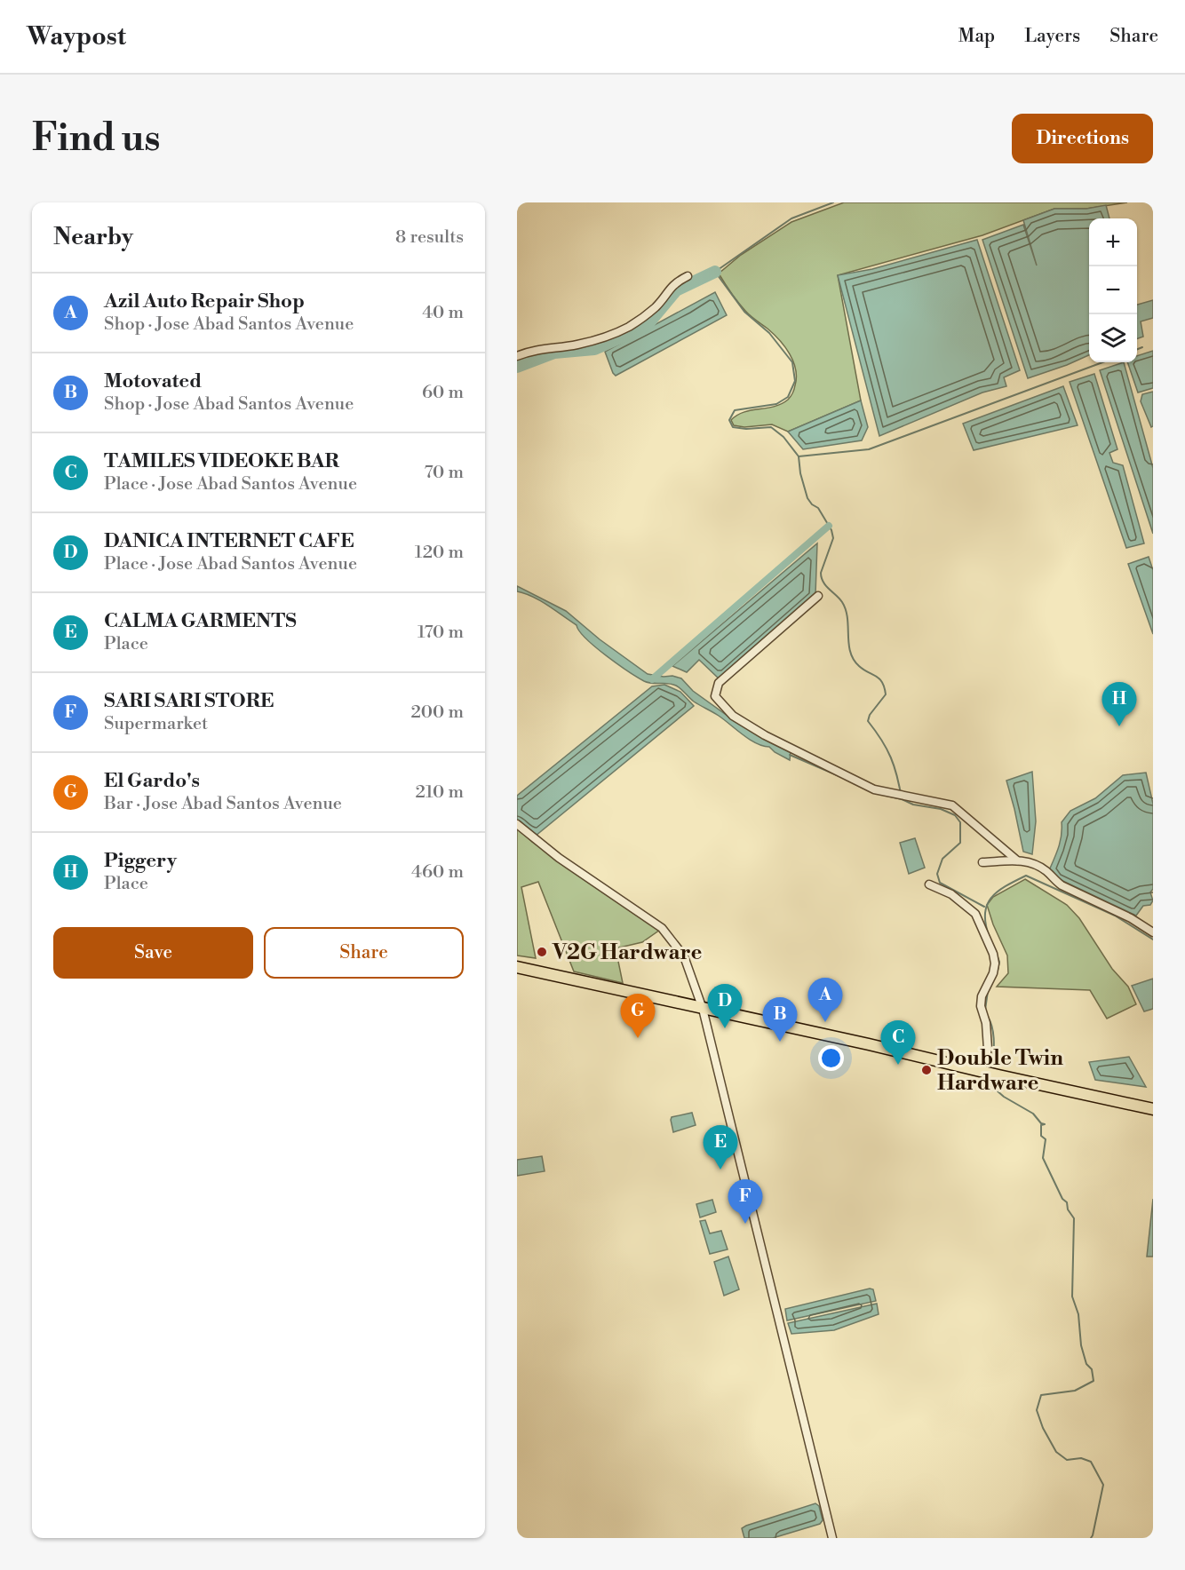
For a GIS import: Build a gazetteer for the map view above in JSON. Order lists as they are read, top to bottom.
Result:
{
  "places": ["V2G Hardware", "Double Twin Hardware"],
  "page": {
    "header": "Waypost",
    "nav": ["Map", "Layers", "Share"],
    "buttons": [
      "Directions",
      ["Save", "Share"]
    ],
    "title": "Find us",
    "heading": ["Nearby", "8 results"],
    "map_buttons": ["+", "−"],
    "list": [
      {
        "mark": "A",
        "name": "Azil Auto Repair Shop",
        "note": "Shop · Jose Abad Santos Avenue",
        "value": "40 m"
      },
      {
        "mark": "B",
        "name": "Motovated",
        "note": "Shop · Jose Abad Santos Avenue",
        "value": "60 m"
      },
      {
        "mark": "C",
        "name": "TAMILES VIDEOKE BAR",
        "note": "Place · Jose Abad Santos Avenue",
        "value": "70 m"
      },
      {
        "mark": "D",
        "name": "DANICA INTERNET CAFE",
        "note": "Place · Jose Abad Santos Avenue",
        "value": "120 m"
      },
      {
        "mark": "E",
        "name": "CALMA GARMENTS",
        "note": "Place",
        "value": "170 m"
      },
      {
        "mark": "F",
        "name": "SARI SARI STORE",
        "note": "Supermarket",
        "value": "200 m"
      },
      {
        "mark": "G",
        "name": "El Gardo's",
        "note": "Bar · Jose Abad Santos Avenue",
        "value": "210 m"
      },
      {
        "mark": "H",
        "name": "Piggery",
        "note": "Place",
        "value": "460 m"
      }
    ],
    "pins": [
      "H",
      "A",
      "D",
      "G",
      "B",
      "C",
      "E",
      "F"
    ]
  }
}
